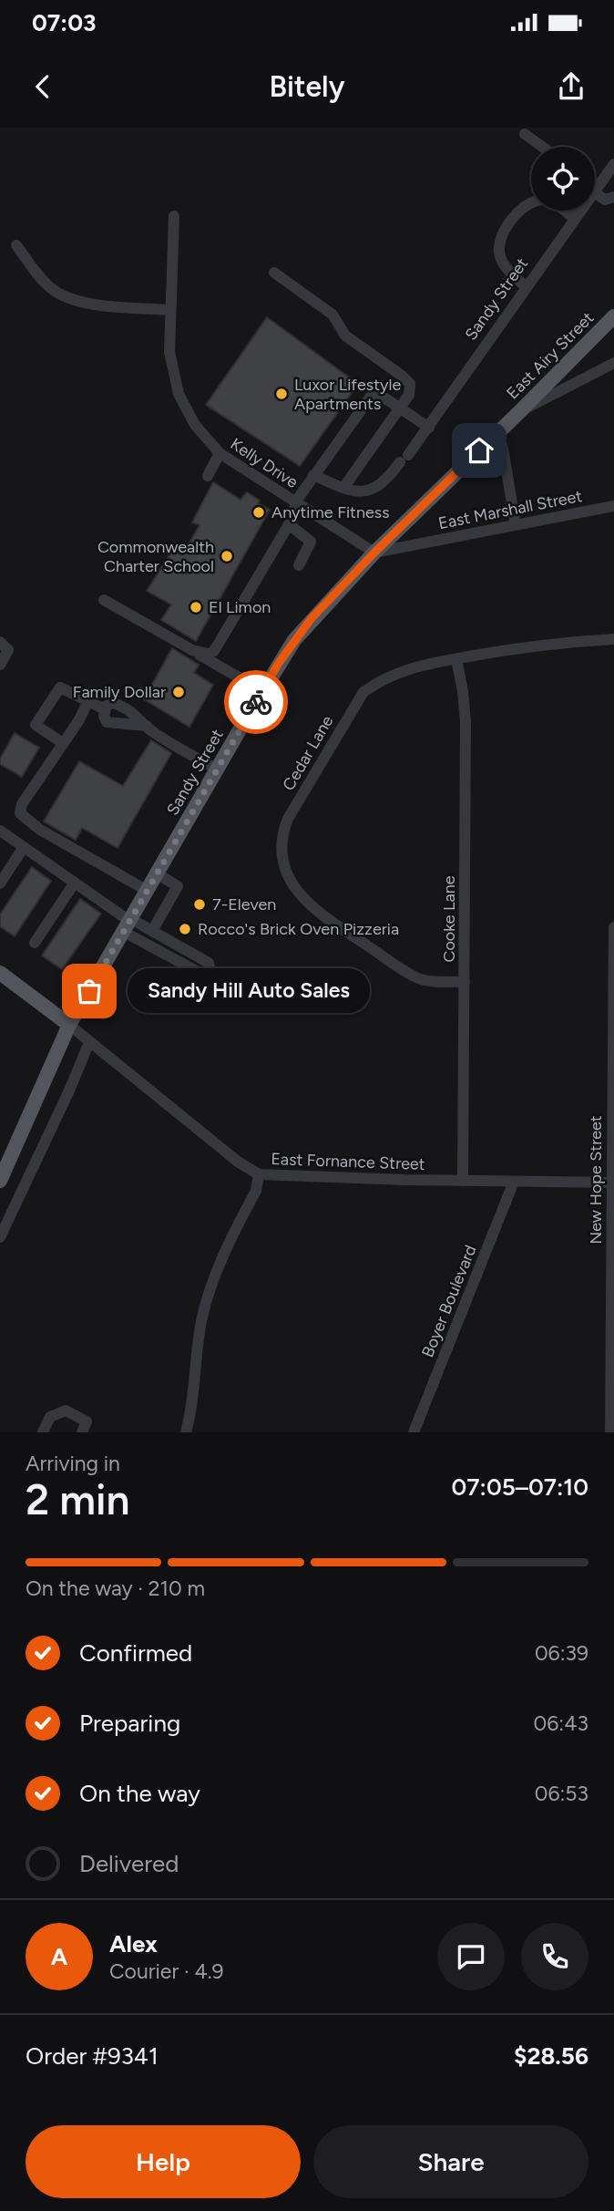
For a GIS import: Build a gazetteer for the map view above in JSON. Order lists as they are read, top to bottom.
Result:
{
  "streets": {
    "main road": ["Sandy Street", "East Airy Street"],
    "street": [
      "Kelly Drive",
      "East Marshall Street",
      "Cedar Lane",
      "Cooke Lane",
      "East Fornance Street",
      "New Hope Street",
      "Boyer Boulevard"
    ]
  },
  "crossings": [
    ["Sandy Street", "East Airy Street"],
    ["Sandy Street", "Kelly Drive"],
    ["Sandy Street", "East Marshall Street"],
    ["Sandy Street", "East Fornance Street"],
    ["East Airy Street", "Kelly Drive"],
    ["East Airy Street", "East Marshall Street"],
    ["Kelly Drive", "East Marshall Street"],
    ["Cedar Lane", "Cooke Lane"],
    ["Cooke Lane", "East Fornance Street"],
    ["East Fornance Street", "New Hope Street"],
    ["East Fornance Street", "Boyer Boulevard"]
  ],
  "places": [
    "Luxor Lifestyle Apartments",
    "Anytime Fitness",
    "Commonwealth Charter School",
    "El Limon",
    "Family Dollar",
    "7-Eleven",
    "Rocco's Brick Oven Pizzeria",
    "Sandy Hill Auto Sales"
  ],
  "page": {
    "status": "07:03",
    "header": "Bitely",
    "bubble": "Sandy Hill Auto Sales",
    "heading": ["2 min", "Arriving in", "07:05–07:10"],
    "panel": [
      "Alex",
      "Courier · 4.9",
      "Order #9341",
      "$28.56"
    ],
    "bar": "On the way · 210 m",
    "list": [
      ["Confirmed", "06:39"],
      ["Preparing", "06:43"],
      ["On the way", "06:53"],
      "Delivered"
    ],
    "round": "A",
    "buttons": ["Help", "Share"]
  }
}
